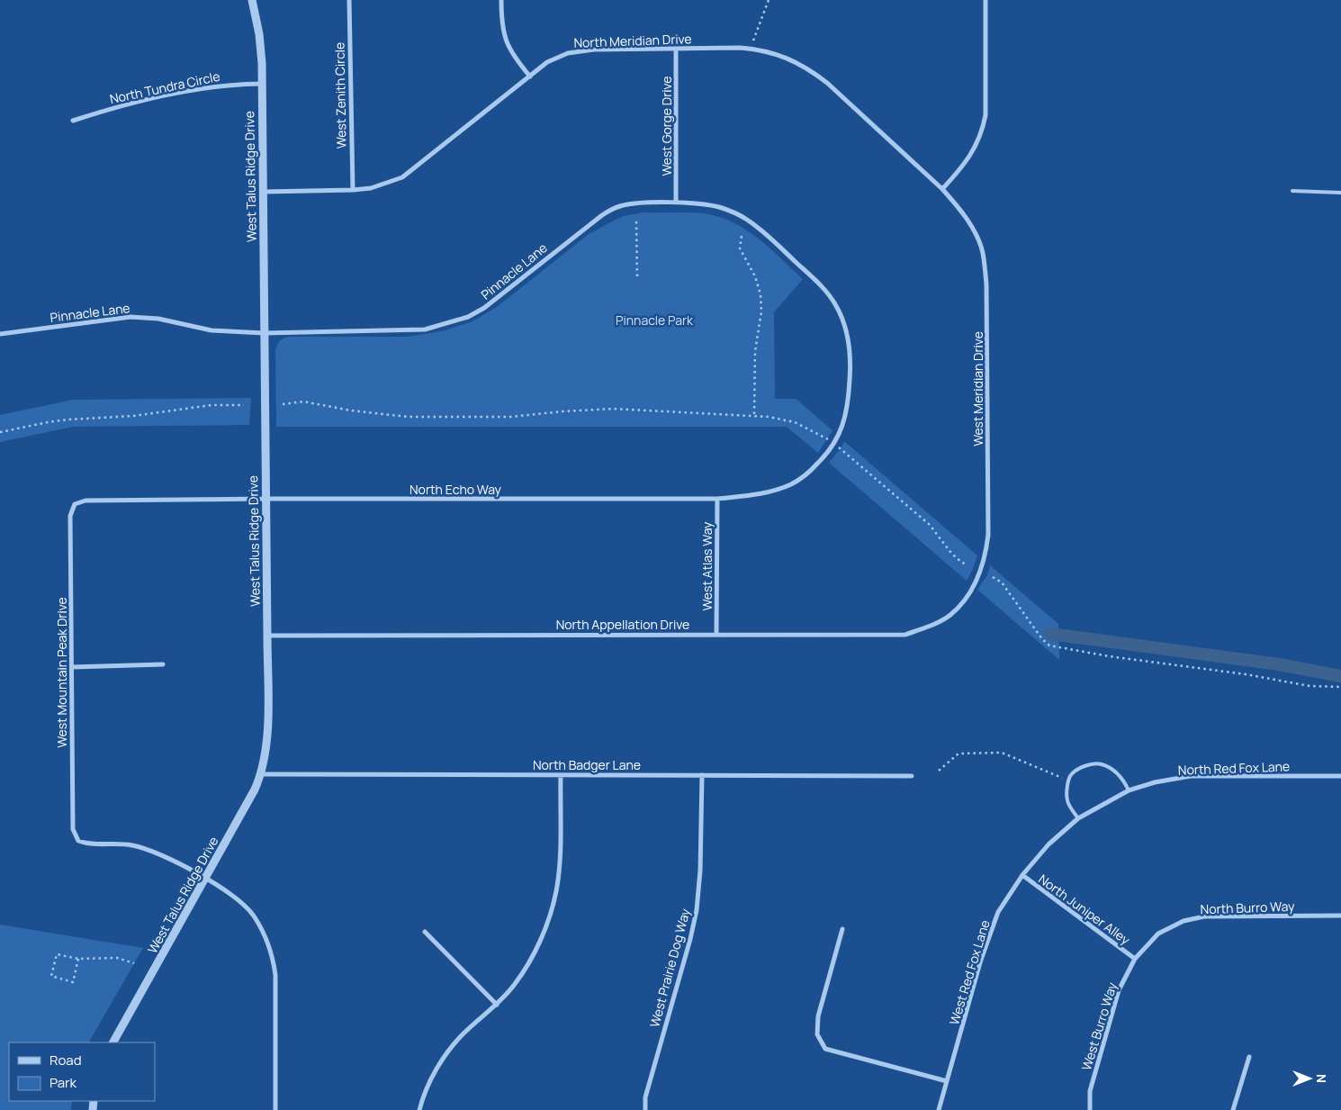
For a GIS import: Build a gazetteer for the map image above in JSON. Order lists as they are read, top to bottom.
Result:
{
  "streets": {
    "street": [
      "North Meridian Drive",
      "North Tundra Circle",
      "West Zenith Circle",
      "West Gorge Drive",
      "West Talus Ridge Drive",
      "Pinnacle Lane",
      "West Meridian Drive",
      "North Echo Way",
      "West Atlas Way",
      "North Appellation Drive",
      "West Mountain Peak Drive",
      "North Badger Lane",
      "North Red Fox Lane",
      "North Burro Way",
      "North Juniper Alley",
      "West Prairie Dog Way",
      "West Red Fox Lane",
      "West Burro Way"
    ]
  },
  "crossings": [
    ["North Meridian Drive", "West Zenith Circle"],
    ["North Meridian Drive", "West Gorge Drive"],
    ["North Meridian Drive", "West Talus Ridge Drive"],
    ["North Meridian Drive", "West Meridian Drive"],
    ["North Tundra Circle", "West Talus Ridge Drive"],
    ["West Gorge Drive", "Pinnacle Lane"],
    ["West Talus Ridge Drive", "Pinnacle Lane"],
    ["West Talus Ridge Drive", "North Echo Way"],
    ["West Talus Ridge Drive", "North Appellation Drive"],
    ["West Talus Ridge Drive", "West Mountain Peak Drive"],
    ["West Talus Ridge Drive", "North Badger Lane"],
    ["Pinnacle Lane", "North Echo Way"],
    ["West Meridian Drive", "North Appellation Drive"],
    ["North Echo Way", "West Atlas Way"],
    ["North Echo Way", "West Mountain Peak Drive"],
    ["West Atlas Way", "North Appellation Drive"],
    ["North Badger Lane", "West Prairie Dog Way"],
    ["North Red Fox Lane", "West Red Fox Lane"],
    ["North Burro Way", "West Burro Way"],
    ["North Juniper Alley", "West Red Fox Lane"],
    ["North Juniper Alley", "West Burro Way"]
  ],
  "parks": ["Pinnacle Park"],
  "legend": ["Road", "Park"],
  "north": "right"
}
